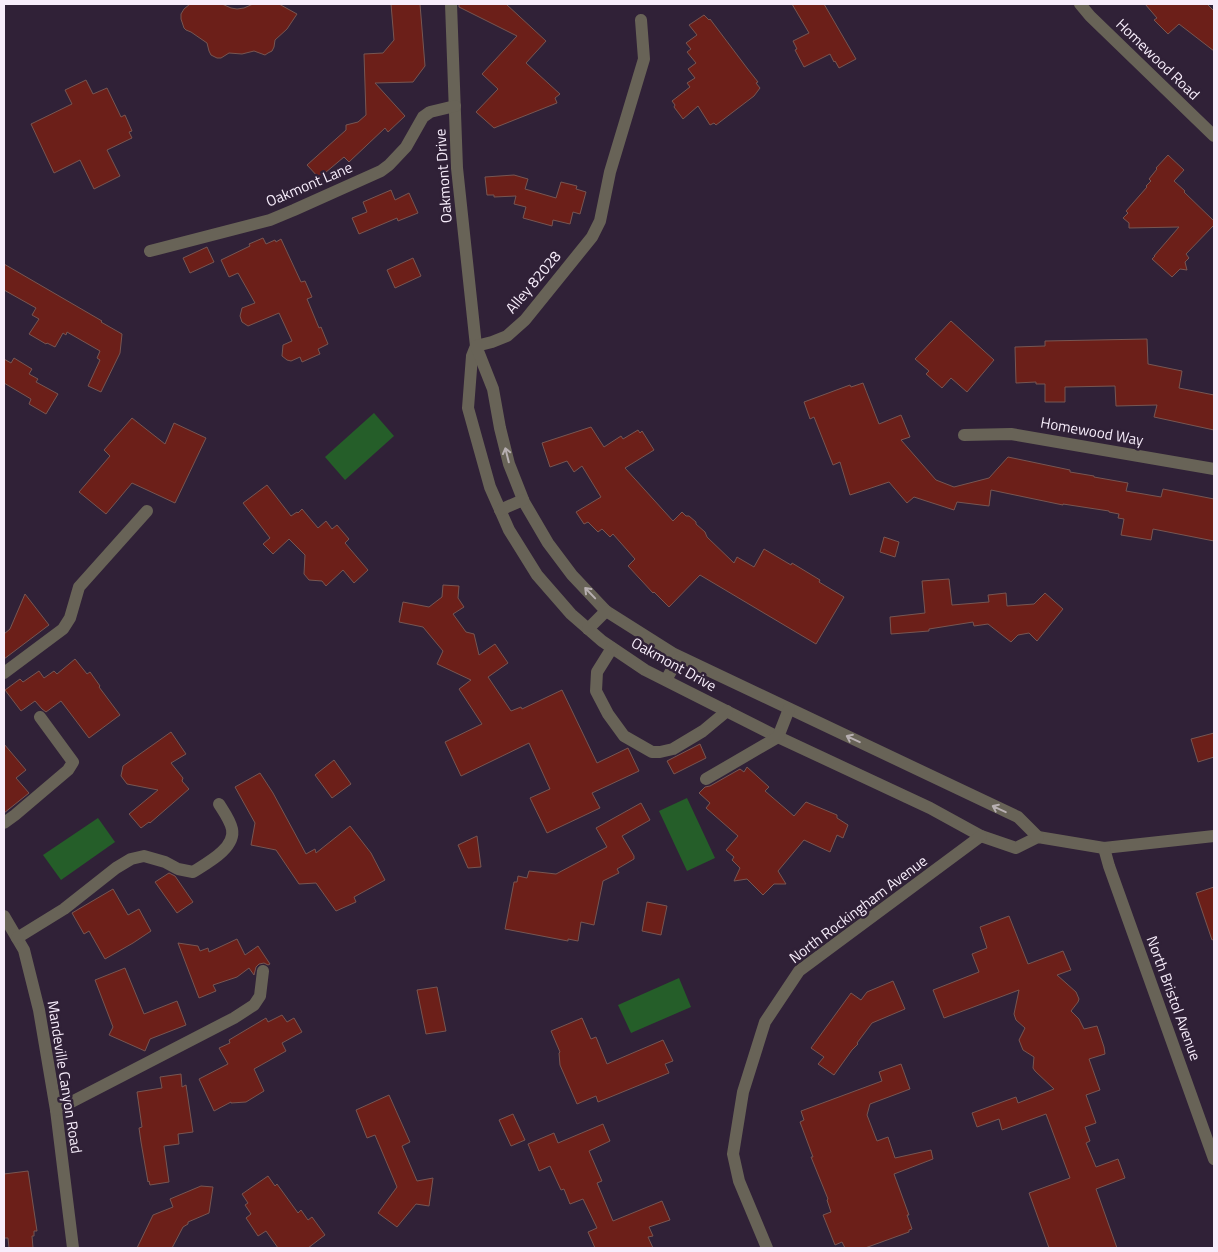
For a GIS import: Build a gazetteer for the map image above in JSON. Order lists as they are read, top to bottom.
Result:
{
  "streets": {
    "street": [
      "Homewood Road",
      "Oakmont Drive",
      "Oakmont Lane",
      "Alley 82028",
      "Homewood Way",
      "North Rockingham Avenue",
      "North Bristol Avenue",
      "Mandeville Canyon Road"
    ]
  },
  "crossings": [
    ["Oakmont Drive", "Oakmont Lane"],
    ["Oakmont Drive", "Alley 82028"],
    ["Oakmont Drive", "North Rockingham Avenue"]
  ]
}
